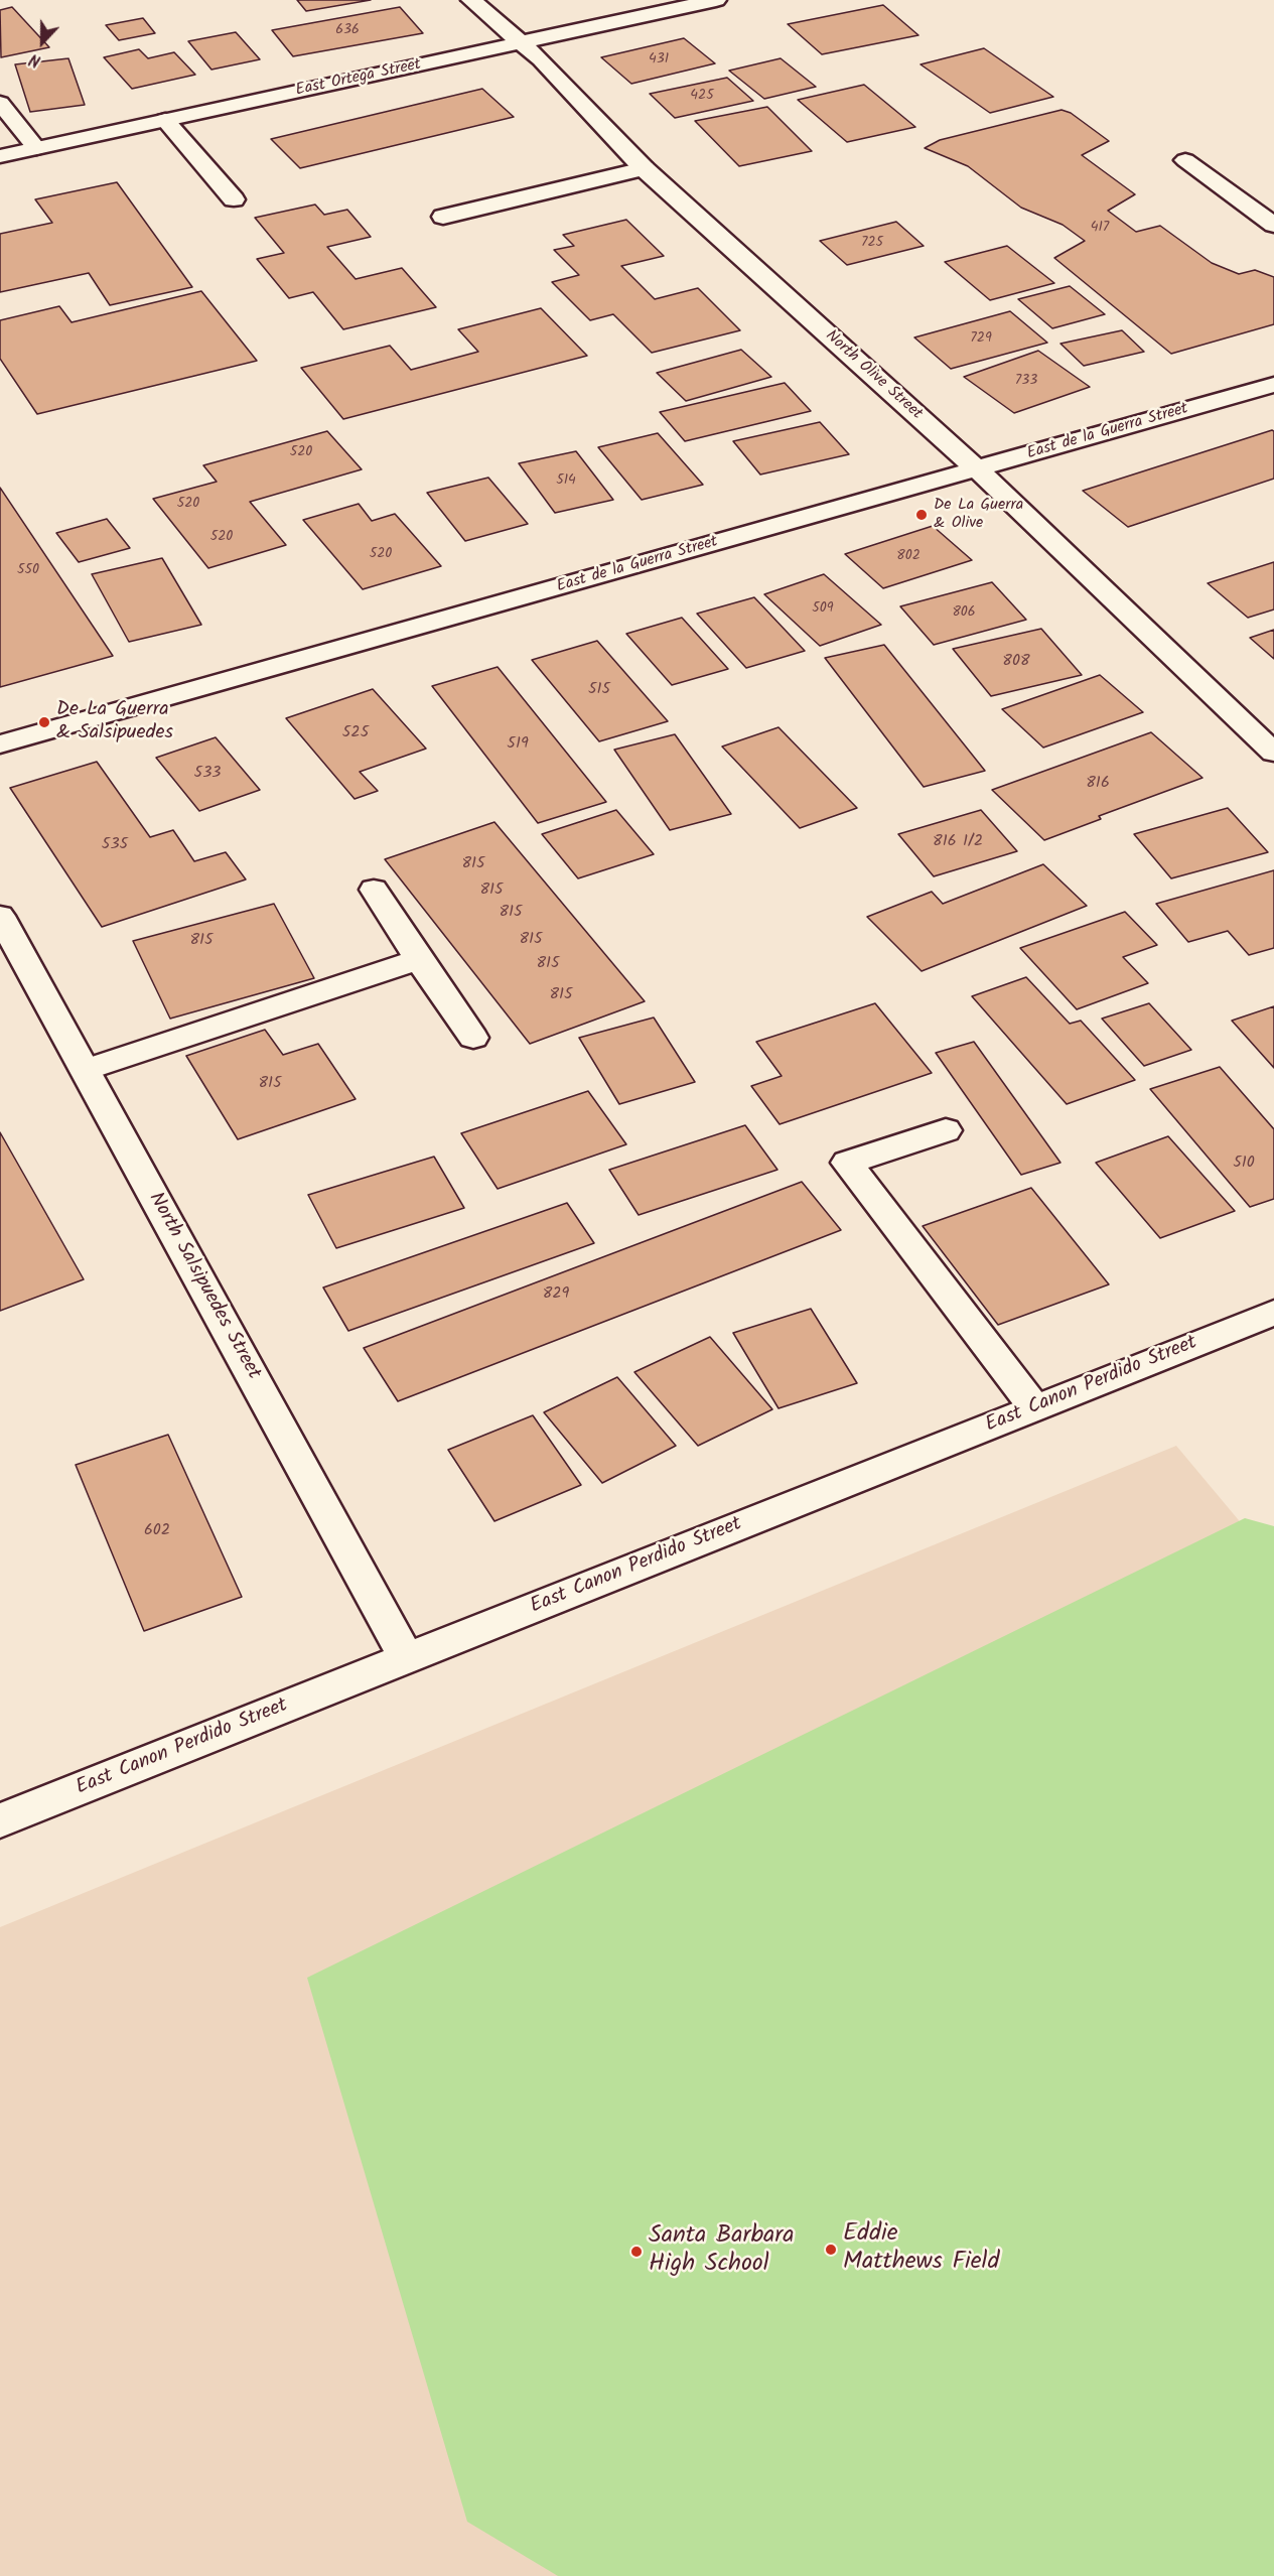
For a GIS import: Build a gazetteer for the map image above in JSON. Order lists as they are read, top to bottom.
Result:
{
  "streets": {
    "street": [
      "East Ortega Street",
      "North Olive Street",
      "East de la Guerra Street",
      "North Salsipuedes Street",
      "East Canon Perdido Street"
    ]
  },
  "crossings": [
    ["East Ortega Street", "North Olive Street"],
    ["North Olive Street", "East de la Guerra Street"],
    ["North Salsipuedes Street", "East Canon Perdido Street"]
  ],
  "places": [
    "De La Guerra & Olive",
    "De La Guerra & Salsipuedes",
    "Eddie Matthews Field",
    "Santa Barbara High School"
  ],
  "house_numbers": [
    "636",
    "431",
    "425",
    "417",
    "725",
    "729",
    "733",
    "520",
    "514",
    "520",
    "520",
    "520",
    "802",
    "550",
    "509",
    "806",
    "808",
    "515",
    "525",
    "519",
    "533",
    "816",
    "816 1/2",
    "535",
    "815",
    "815",
    "815",
    "815",
    "815",
    "815",
    "815",
    "815",
    "510",
    "829",
    "602"
  ],
  "north": "bottom"
}
